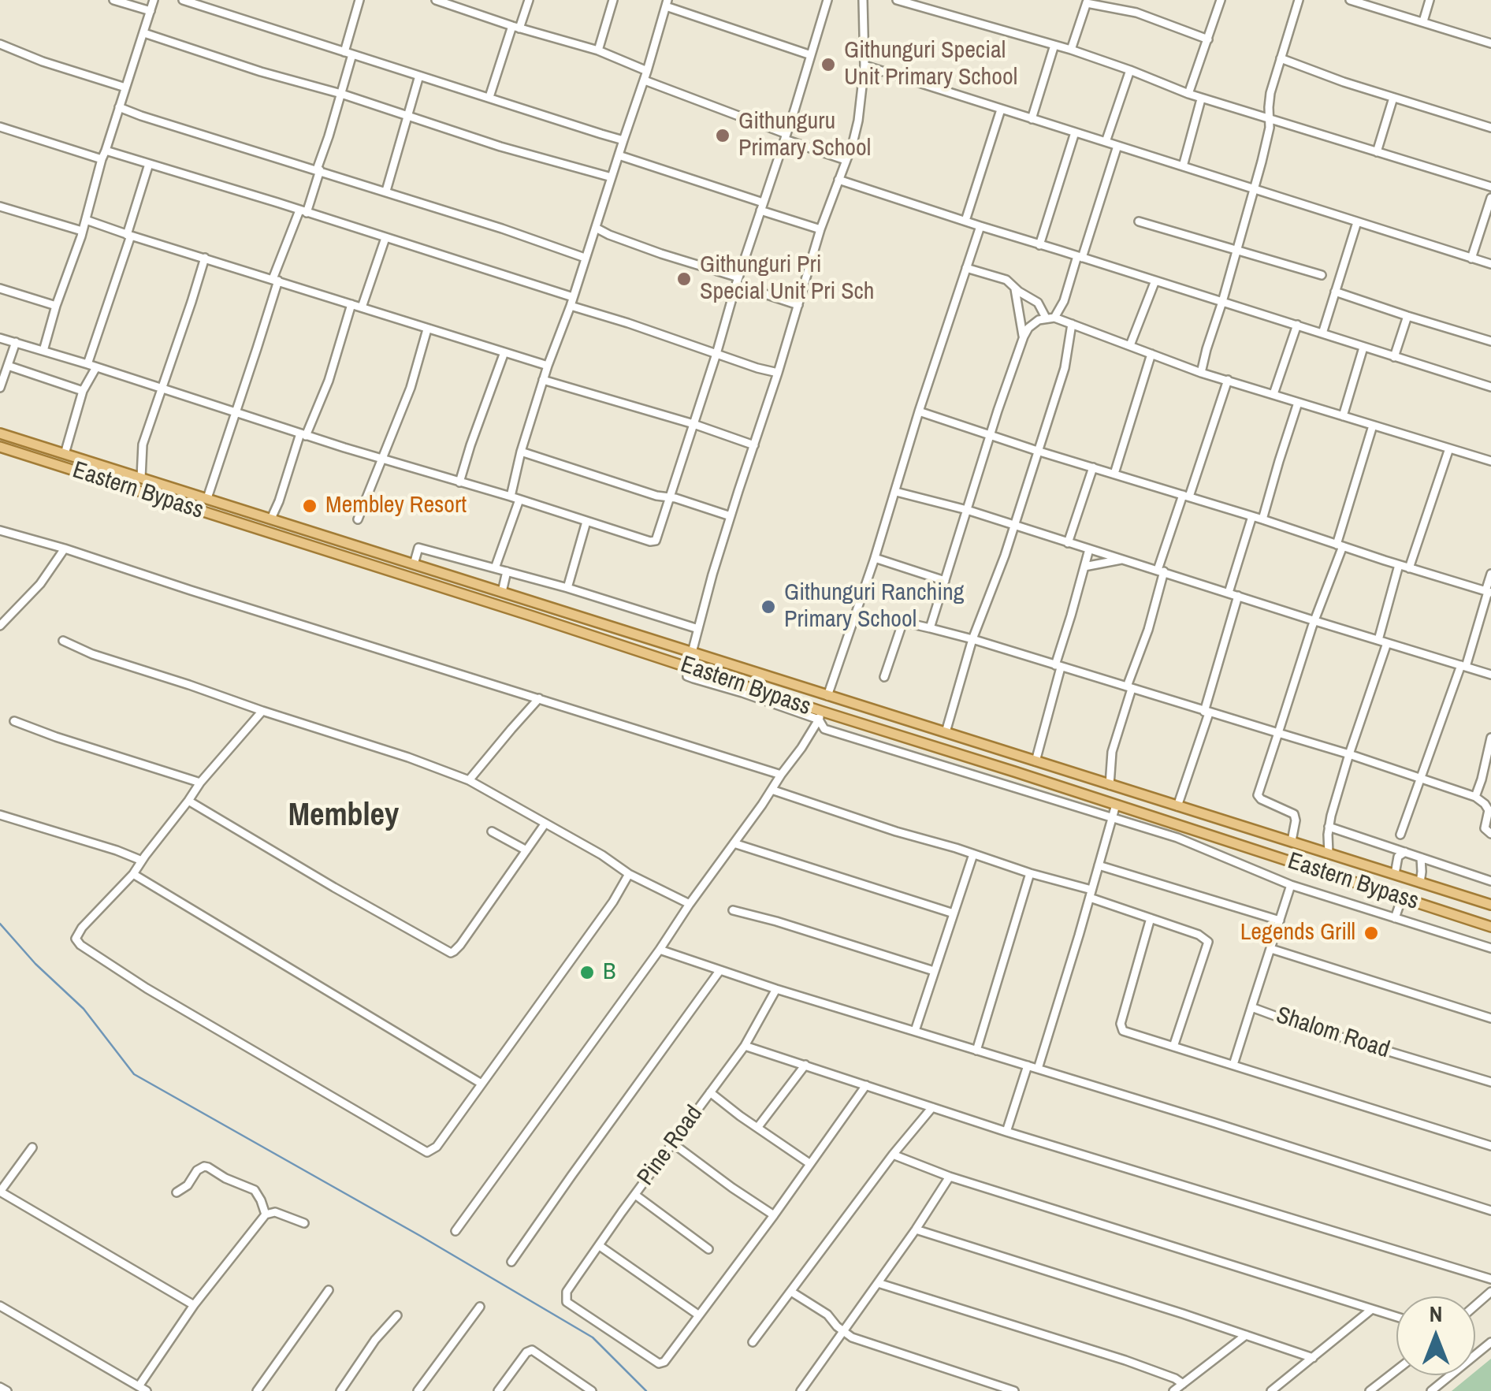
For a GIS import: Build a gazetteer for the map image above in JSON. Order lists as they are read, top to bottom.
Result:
{
  "streets": {
    "main road": ["Eastern Bypass"],
    "street": ["Shalom Road", "Pine Road"]
  },
  "districts": ["Membley"],
  "places": [
    "Githunguri Special Unit Primary School",
    "Githunguru Primary School",
    "Githunguri Pri Special Unit Pri Sch",
    "Membley Resort",
    "Githunguri Ranching Primary School",
    "Legends Grill",
    "B"
  ],
  "north": "top"
}
